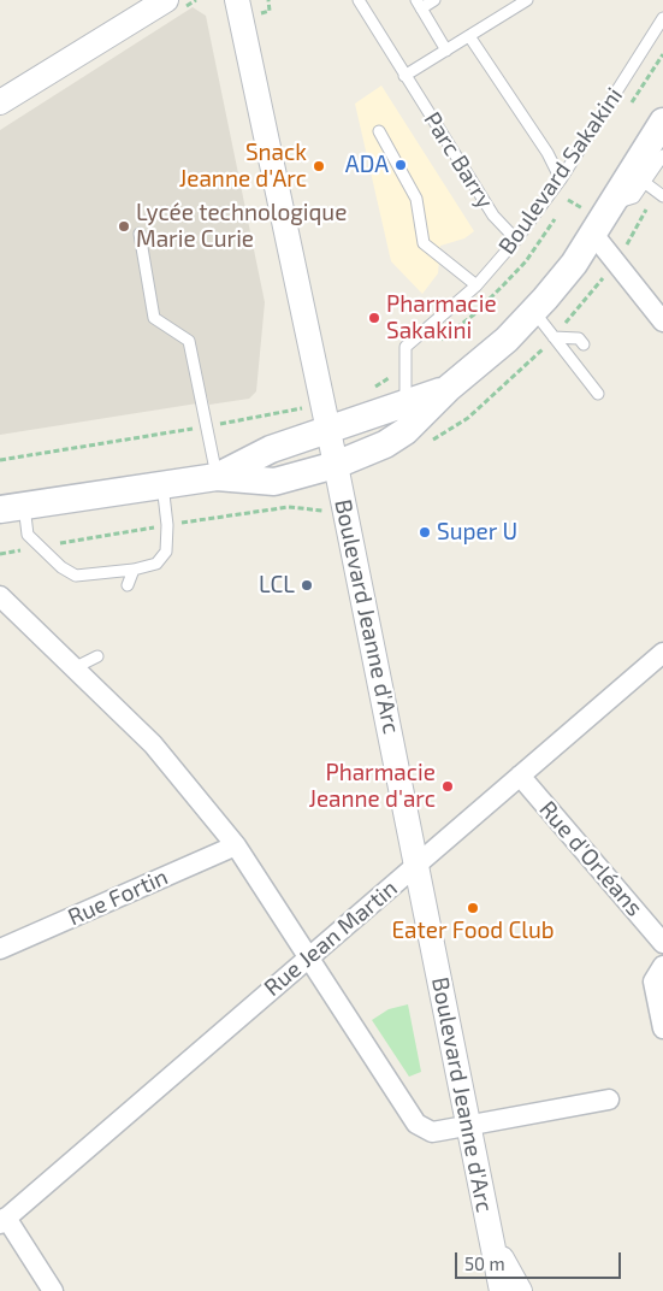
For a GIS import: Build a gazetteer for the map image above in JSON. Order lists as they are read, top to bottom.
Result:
{
  "streets": {
    "street": [
      "Boulevard Jeanne d'Arc",
      "Rue d'Orléans",
      "Rue Fortin",
      "Rue Jean Martin"
    ],
    "lane": ["Parc Barry", "Boulevard Sakakini"]
  },
  "crossings": [
    ["Parc Barry", "Boulevard Sakakini"],
    ["Boulevard Jeanne d'Arc", "Rue Jean Martin"],
    ["Rue d'Orléans", "Rue Jean Martin"]
  ],
  "places": [
    "ADA",
    "Snack Jeanne d'Arc",
    "Lycée technologique Marie Curie",
    "Pharmacie Sakakini",
    "Super U",
    "LCL",
    "Pharmacie Jeanne d'arc",
    "Eater Food Club"
  ],
  "scale_bar": "50 m"
}
